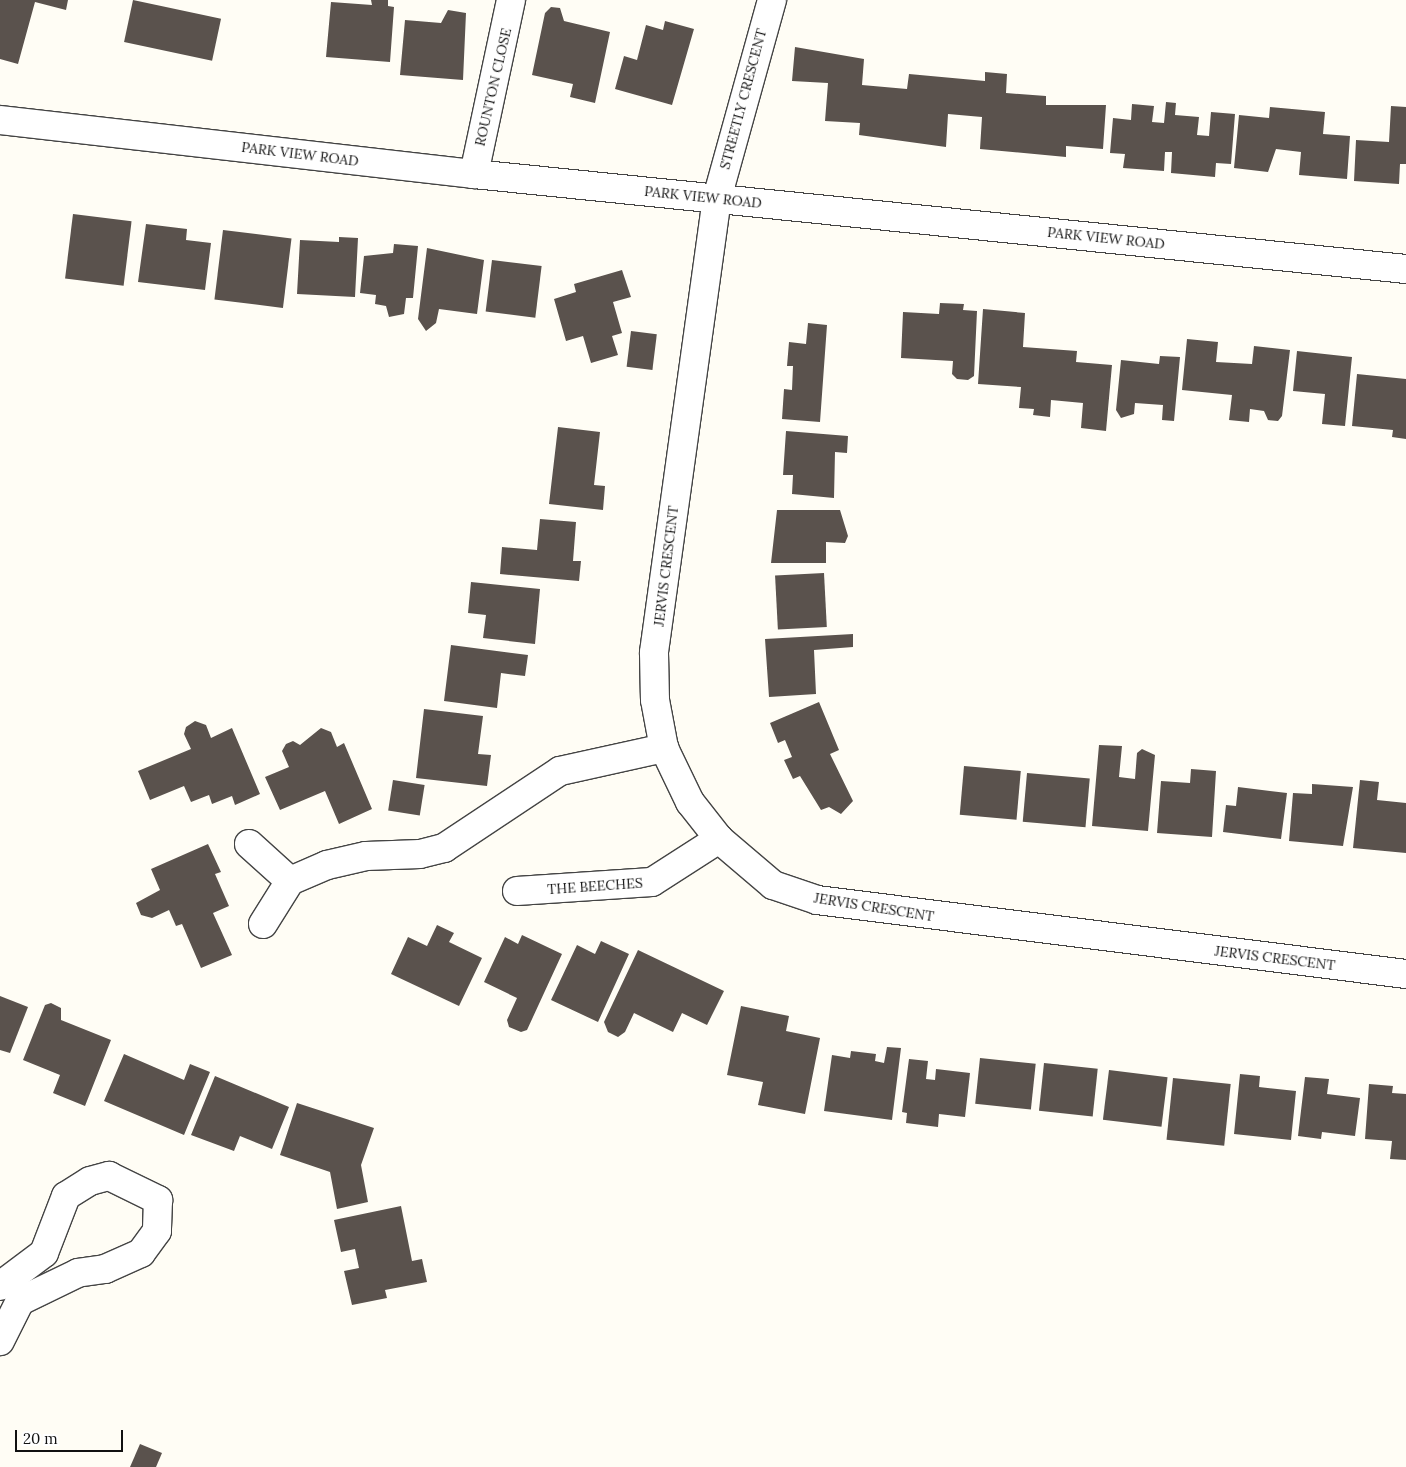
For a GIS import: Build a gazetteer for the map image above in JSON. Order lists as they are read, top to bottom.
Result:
{
  "streets": {
    "street": [
      "ROUNTON CLOSE",
      "STREETLY CRESCENT",
      "PARK VIEW ROAD",
      "JERVIS CRESCENT",
      "THE BEECHES"
    ]
  },
  "crossings": [
    ["ROUNTON CLOSE", "PARK VIEW ROAD"],
    ["STREETLY CRESCENT", "PARK VIEW ROAD"],
    ["STREETLY CRESCENT", "JERVIS CRESCENT"],
    ["PARK VIEW ROAD", "JERVIS CRESCENT"],
    ["JERVIS CRESCENT", "THE BEECHES"]
  ],
  "scale_bar": "20 m"
}
